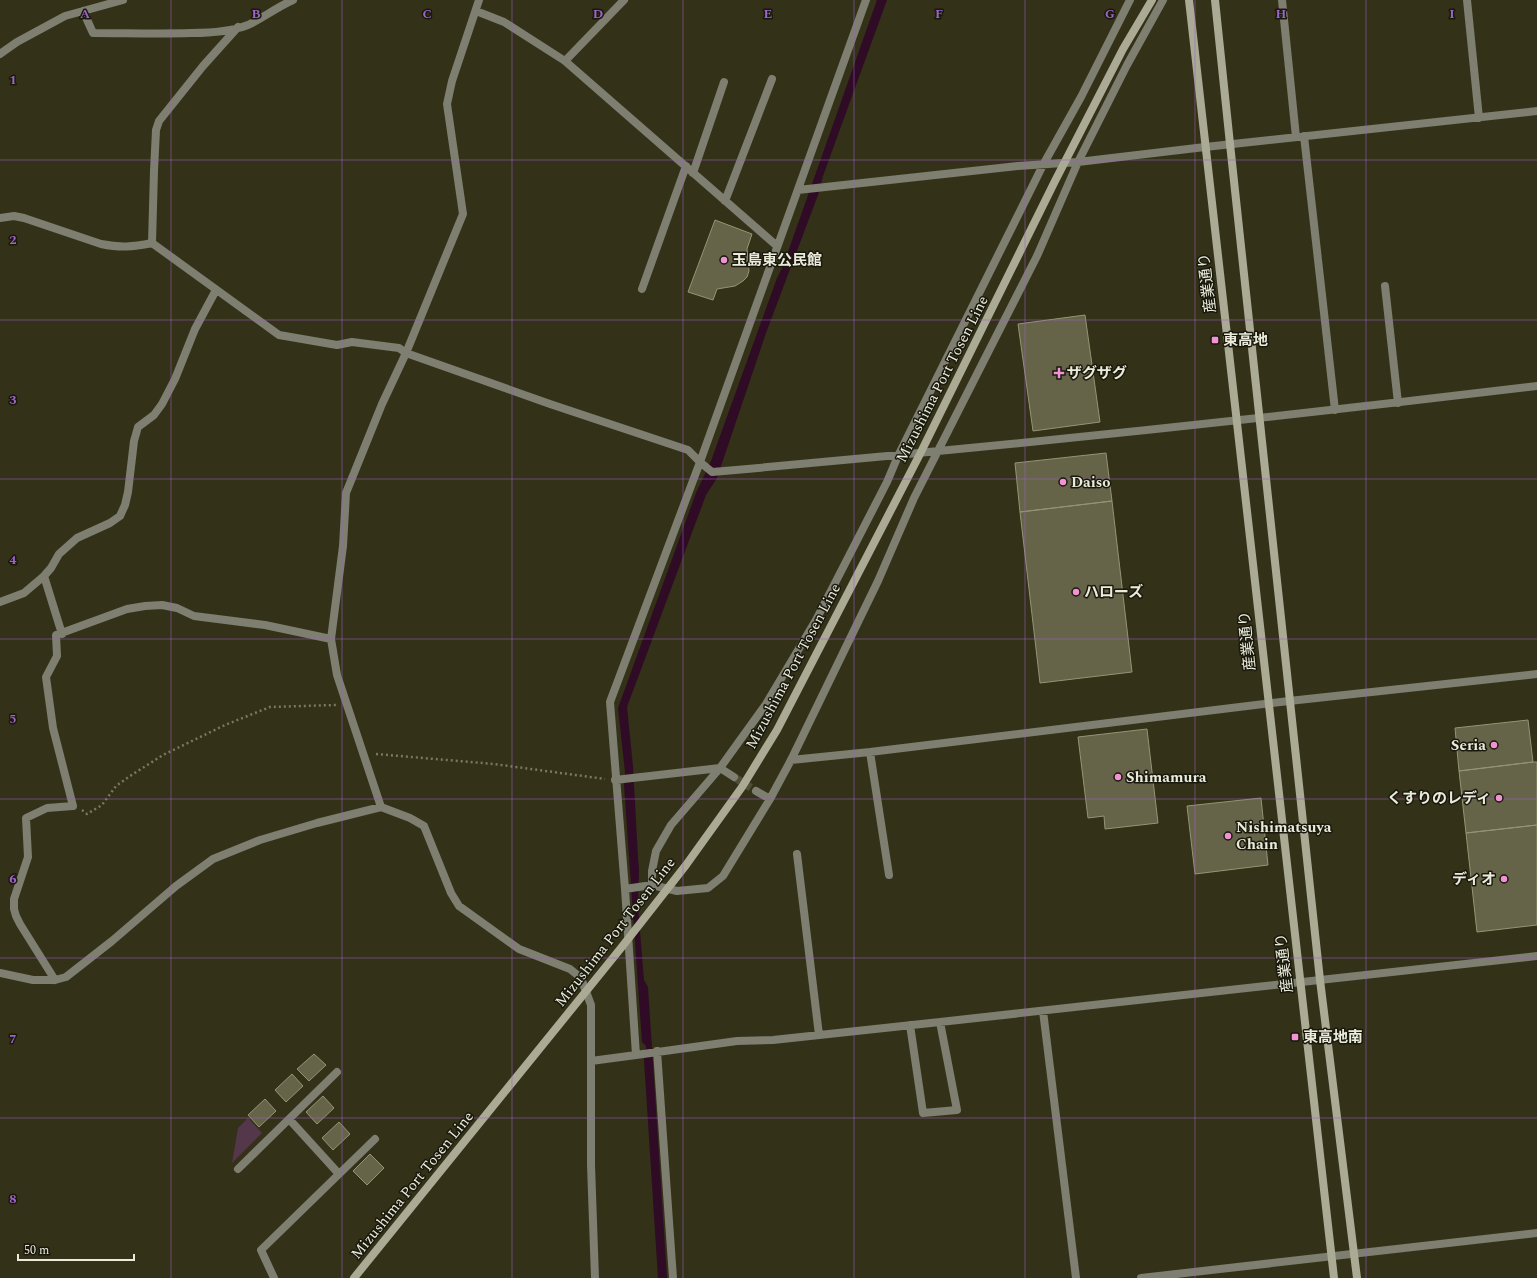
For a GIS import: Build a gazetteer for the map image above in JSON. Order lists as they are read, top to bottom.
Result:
{
  "streets": {
    "street": ["産業通り", "Mizushima Port Tosen Line"]
  },
  "places": {
    "other": [
      "玉島東公民館",
      "Daiso",
      "ハローズ",
      "Seria",
      "Shimamura",
      "くすりのレディ",
      "Nishimatsuya Chain",
      "ディオ"
    ],
    "transit": ["東高地", "東高地南"],
    "health": ["ザグザグ"]
  },
  "scale_bar": "50 m",
  "grid": {
    "columns": [
      "A",
      "B",
      "C",
      "D",
      "E",
      "F",
      "G",
      "H",
      "I"
    ],
    "rows": [
      "1",
      "2",
      "3",
      "4",
      "5",
      "6",
      "7",
      "8"
    ]
  }
}
